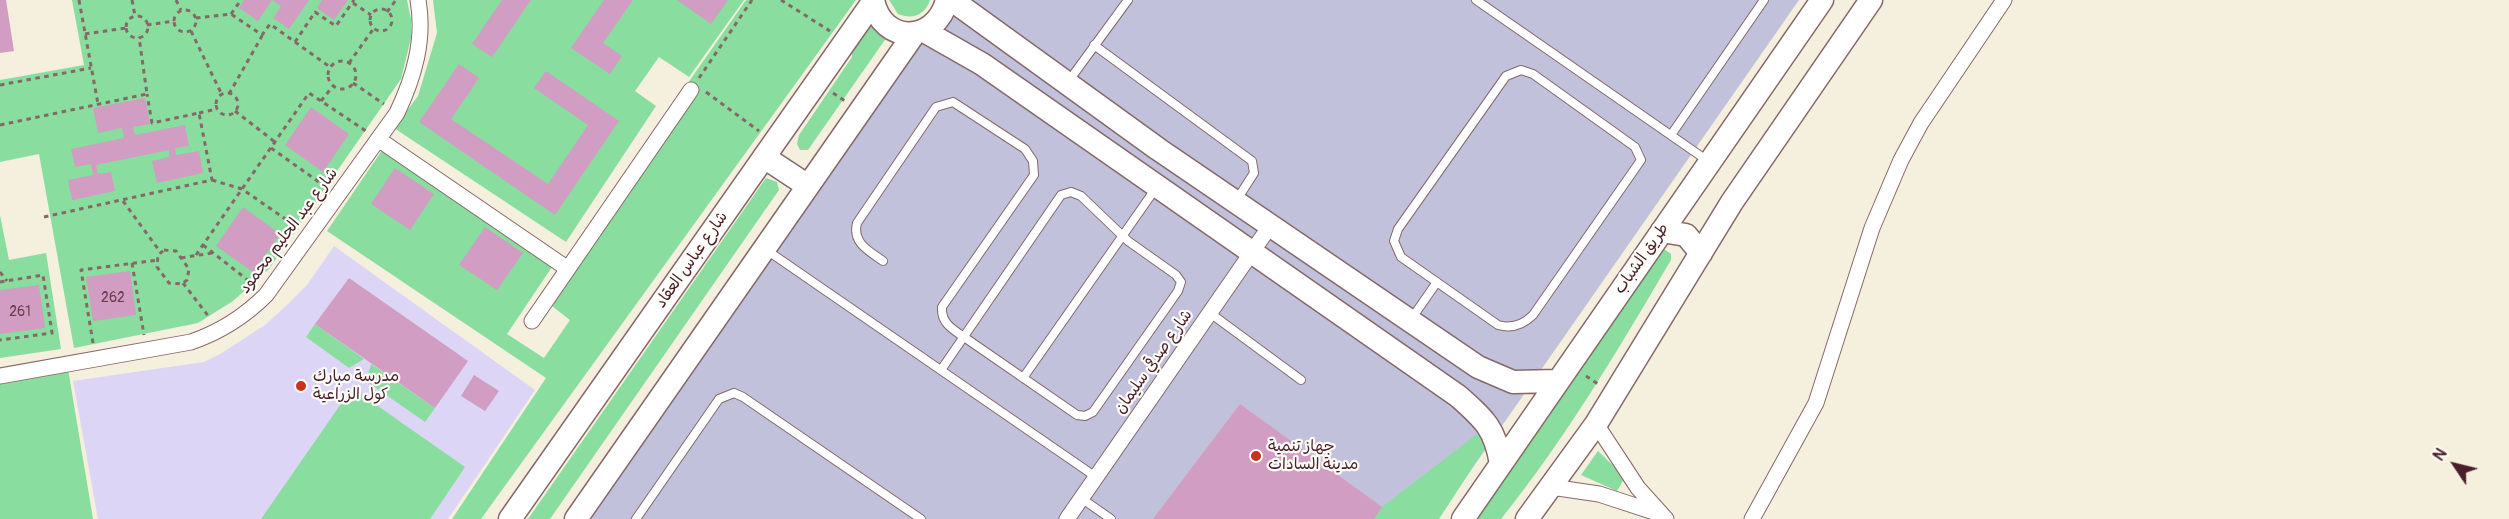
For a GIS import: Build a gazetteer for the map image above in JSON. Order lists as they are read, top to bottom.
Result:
{
  "streets": {
    "main road": ["طريق الشباب", "شارع عباس العقاد"],
    "street": ["شارع عبد الحليم محمود", "شارع صدقي سليمان"]
  },
  "places": ["مدرسة مبارك كول الزراعية", "جهاز تنمية مدينة السادات"],
  "house_numbers": ["262", "261"],
  "north": "top left"
}
